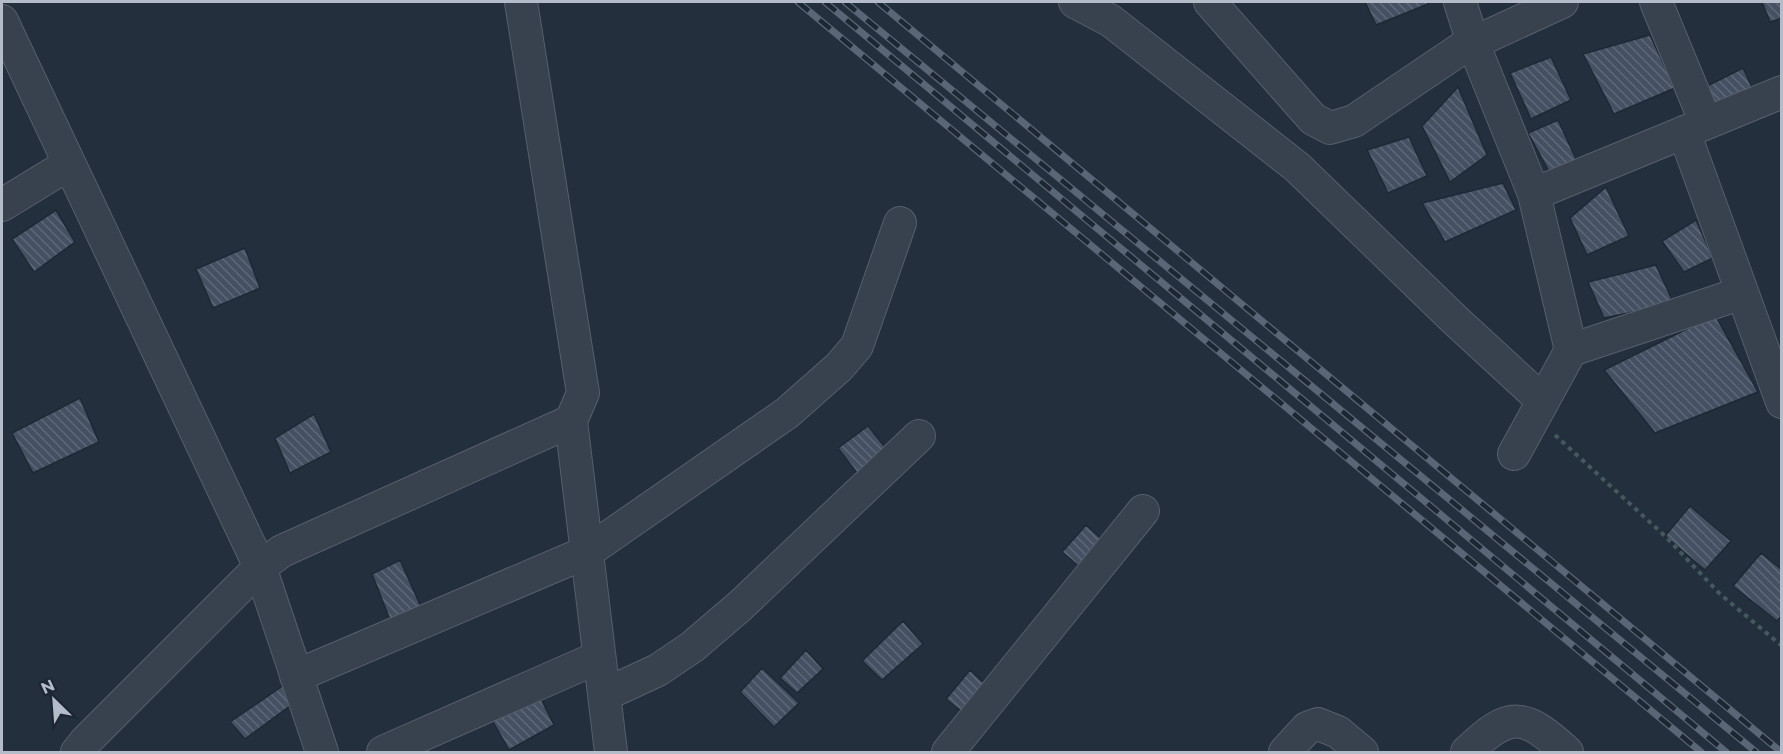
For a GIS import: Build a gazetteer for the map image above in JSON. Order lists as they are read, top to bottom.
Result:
{
  "north": "top left"
}
